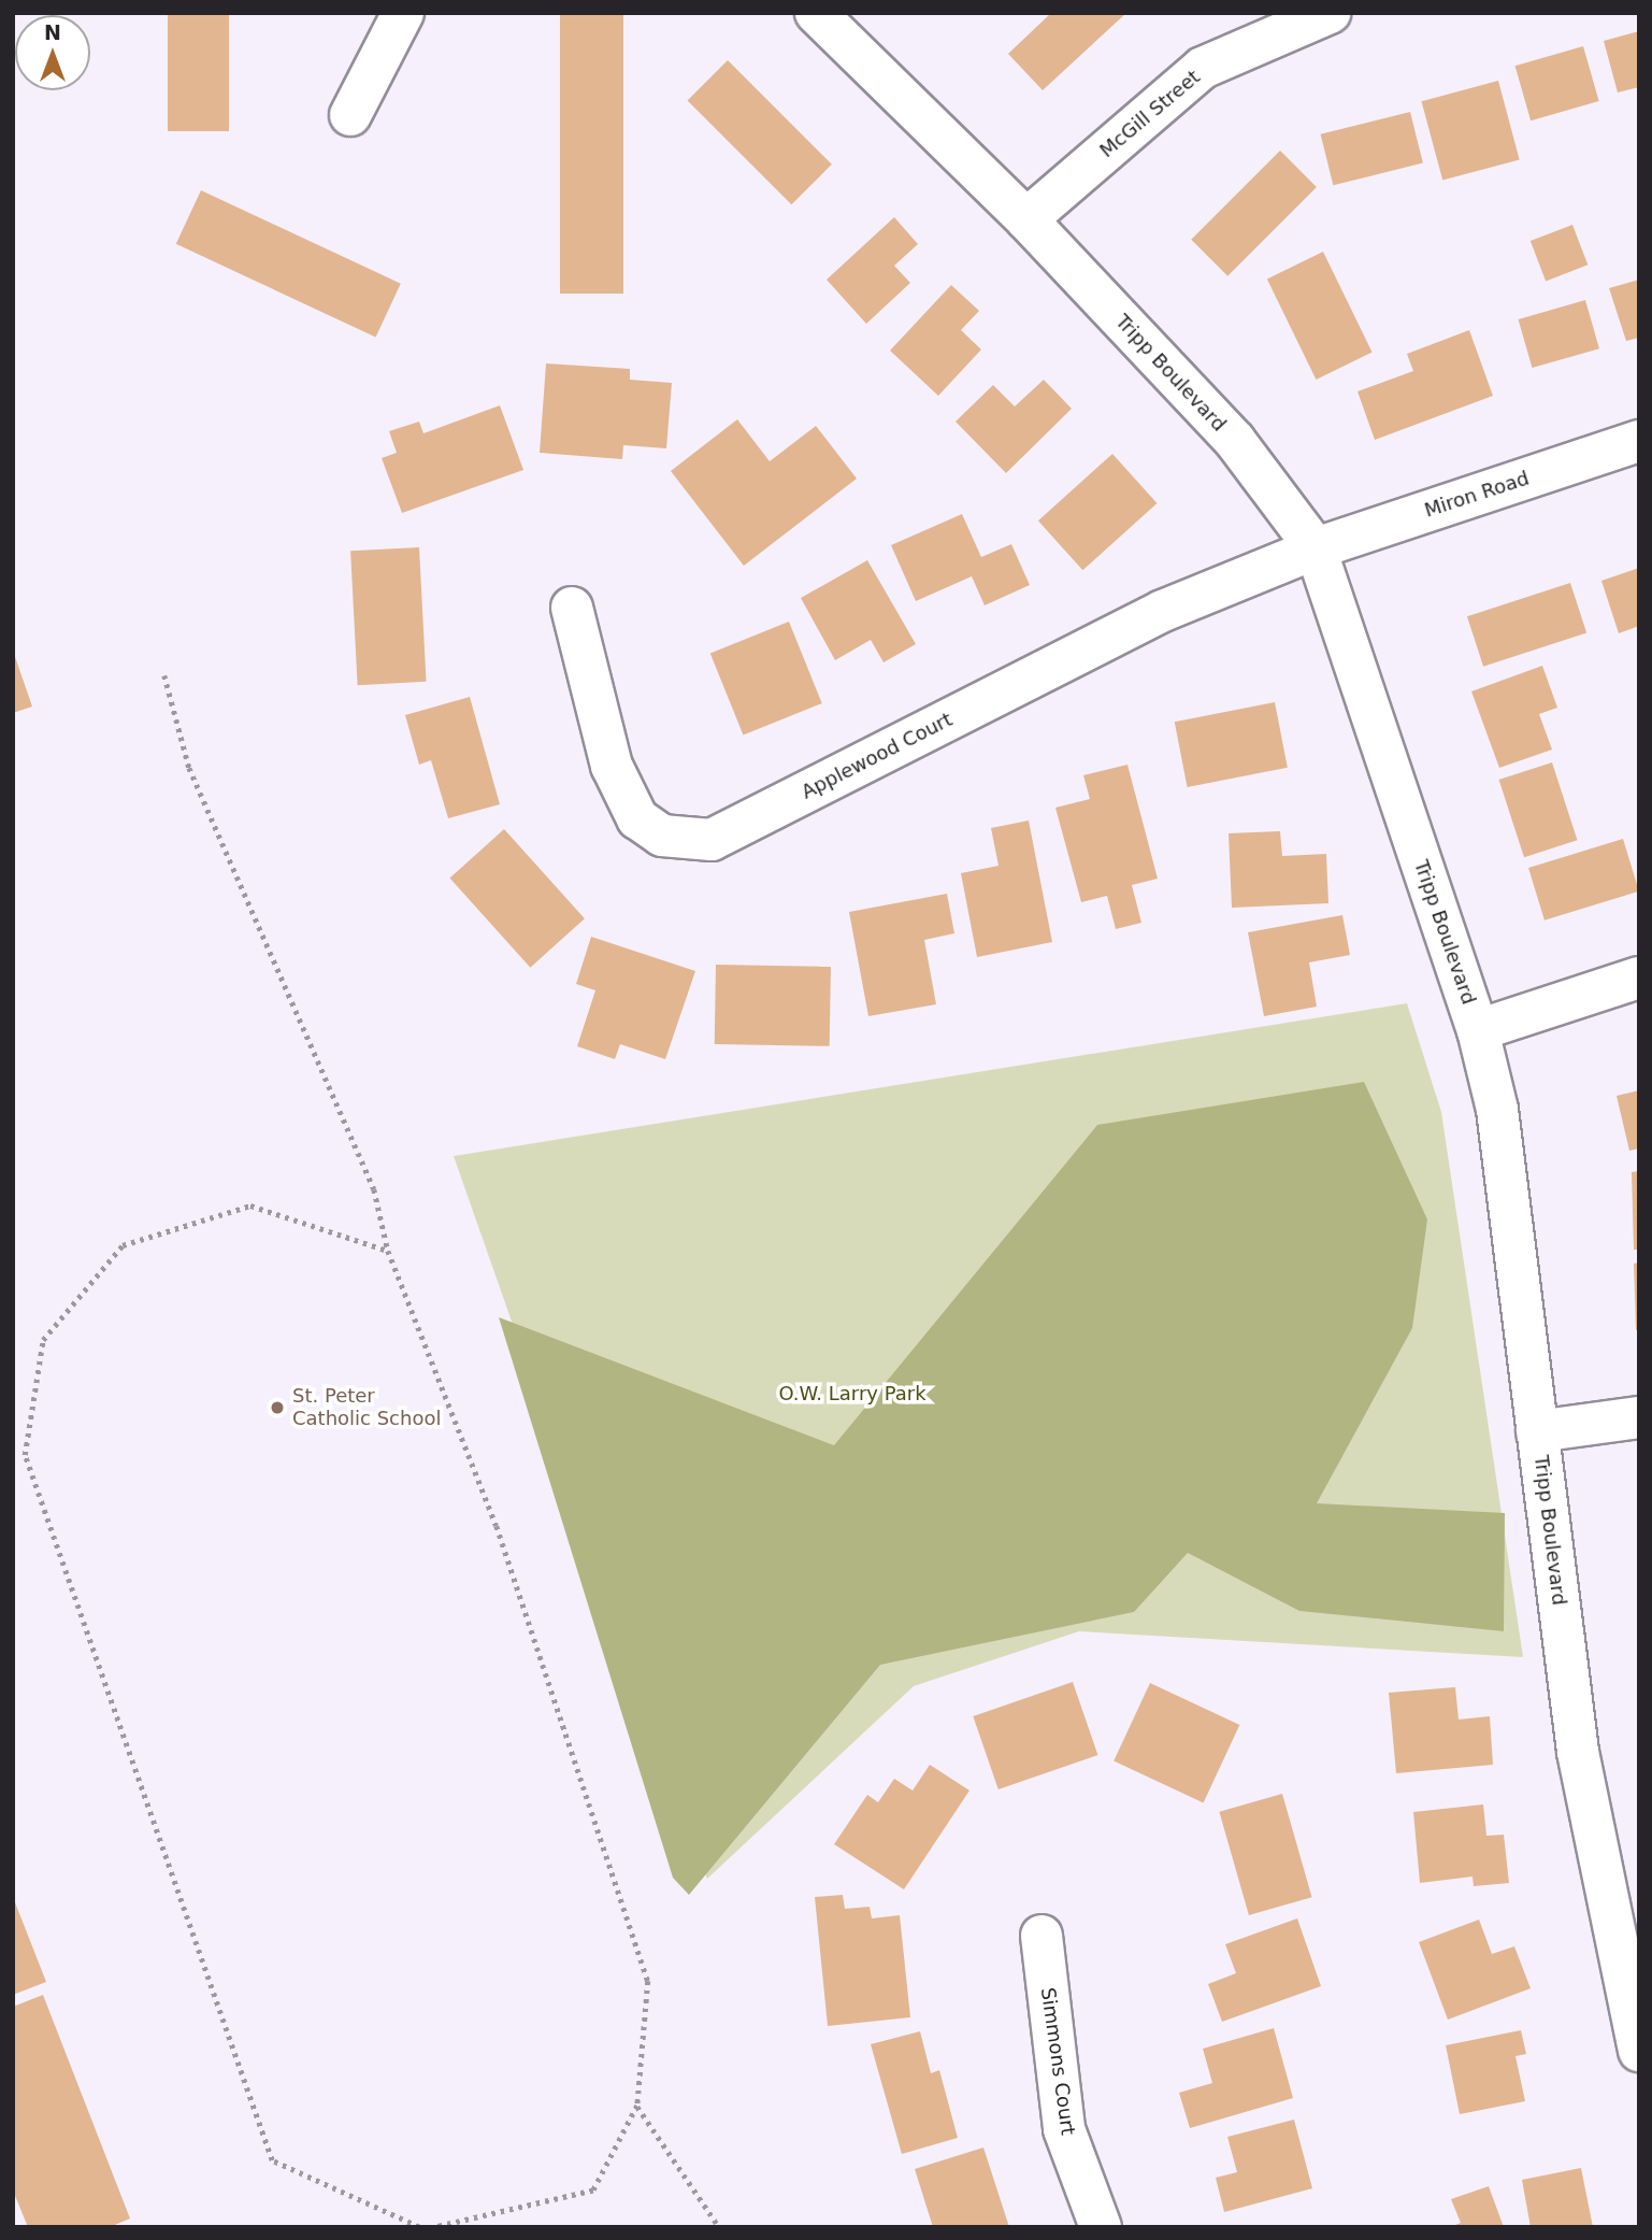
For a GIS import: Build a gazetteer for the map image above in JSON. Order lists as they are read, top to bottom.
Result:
{
  "streets": {
    "street": [
      "McGill Street",
      "Tripp Boulevard",
      "Miron Road",
      "Applewood Court",
      "Simmons Court"
    ]
  },
  "crossings": [
    ["McGill Street", "Tripp Boulevard"],
    ["Tripp Boulevard", "Miron Road"],
    ["Tripp Boulevard", "Applewood Court"],
    ["Miron Road", "Applewood Court"]
  ],
  "parks": ["O.W. Larry Park"],
  "places": ["St. Peter Catholic School"],
  "north": "top"
}
